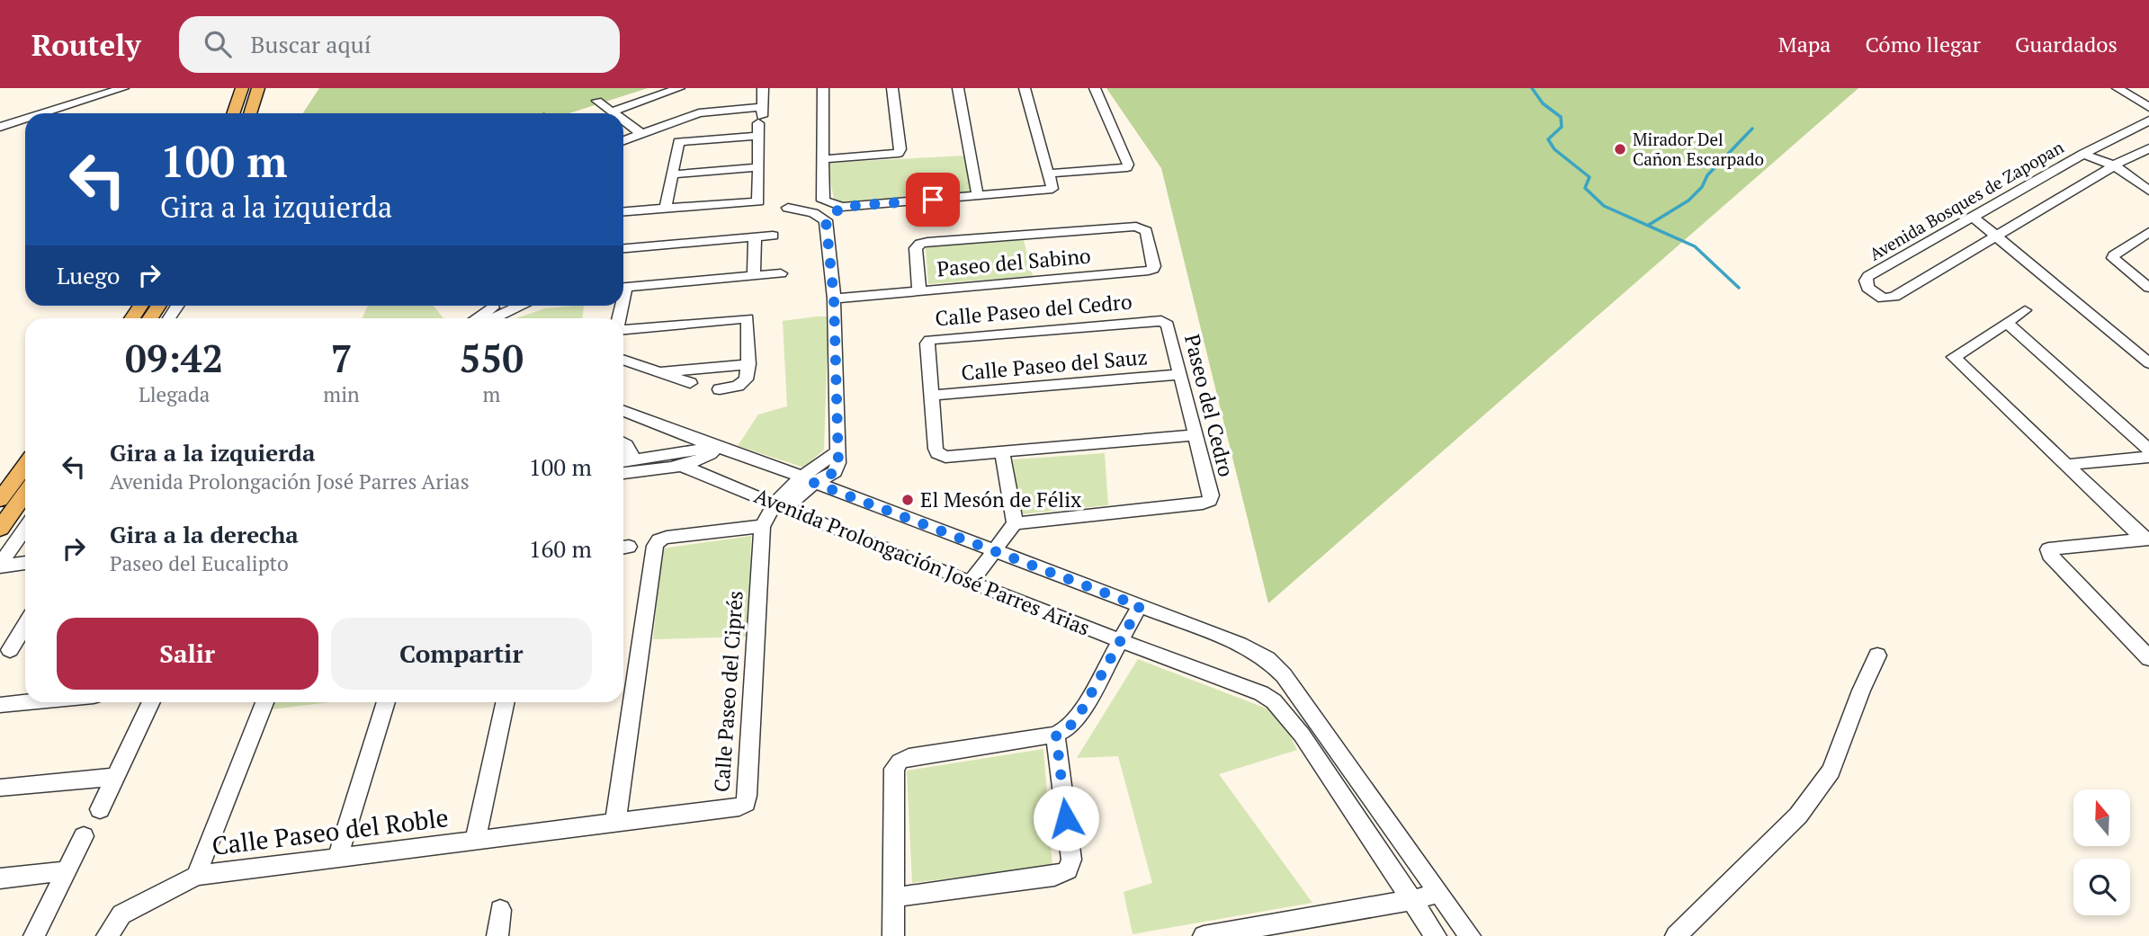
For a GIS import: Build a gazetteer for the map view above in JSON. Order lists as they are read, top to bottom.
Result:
{
  "streets": {
    "street": [
      "Avenida Bosques de Zapopan",
      "Paseo del Sabino",
      "Calle Paseo del Cedro",
      "Calle Paseo del Sauz",
      "Paseo del Cedro",
      "Avenida Prolongación José Parres Arias",
      "Calle Paseo del Ciprés",
      "Calle Paseo del Roble"
    ]
  },
  "crossings": [
    ["Calle Paseo del Cedro", "Calle Paseo del Sauz"],
    ["Calle Paseo del Cedro", "Paseo del Cedro"],
    ["Calle Paseo del Sauz", "Paseo del Cedro"],
    ["Avenida Prolongación José Parres Arias", "Calle Paseo del Ciprés"],
    ["Calle Paseo del Ciprés", "Calle Paseo del Roble"]
  ],
  "places": ["Mirador Del Cañon Escarpado", "El Mesón de Félix"],
  "north": "top",
  "page": {
    "header": "Routely",
    "search": "Buscar aquí",
    "nav": ["Mapa", "Cómo llegar", "Guardados"],
    "turn": ["100 m", "Gira a la izquierda"],
    "then": "Luego",
    "eta": [
      "09:42",
      "Llegada",
      "7",
      "min",
      "550",
      "m"
    ],
    "list": [
      {
        "name": "Gira a la izquierda",
        "note": "Avenida Prolongación José Parres Arias",
        "value": "100 m"
      },
      {
        "name": "Gira a la derecha",
        "note": "Paseo del Eucalipto",
        "value": "160 m"
      }
    ],
    "buttons": ["Salir", "Compartir"]
  }
}
